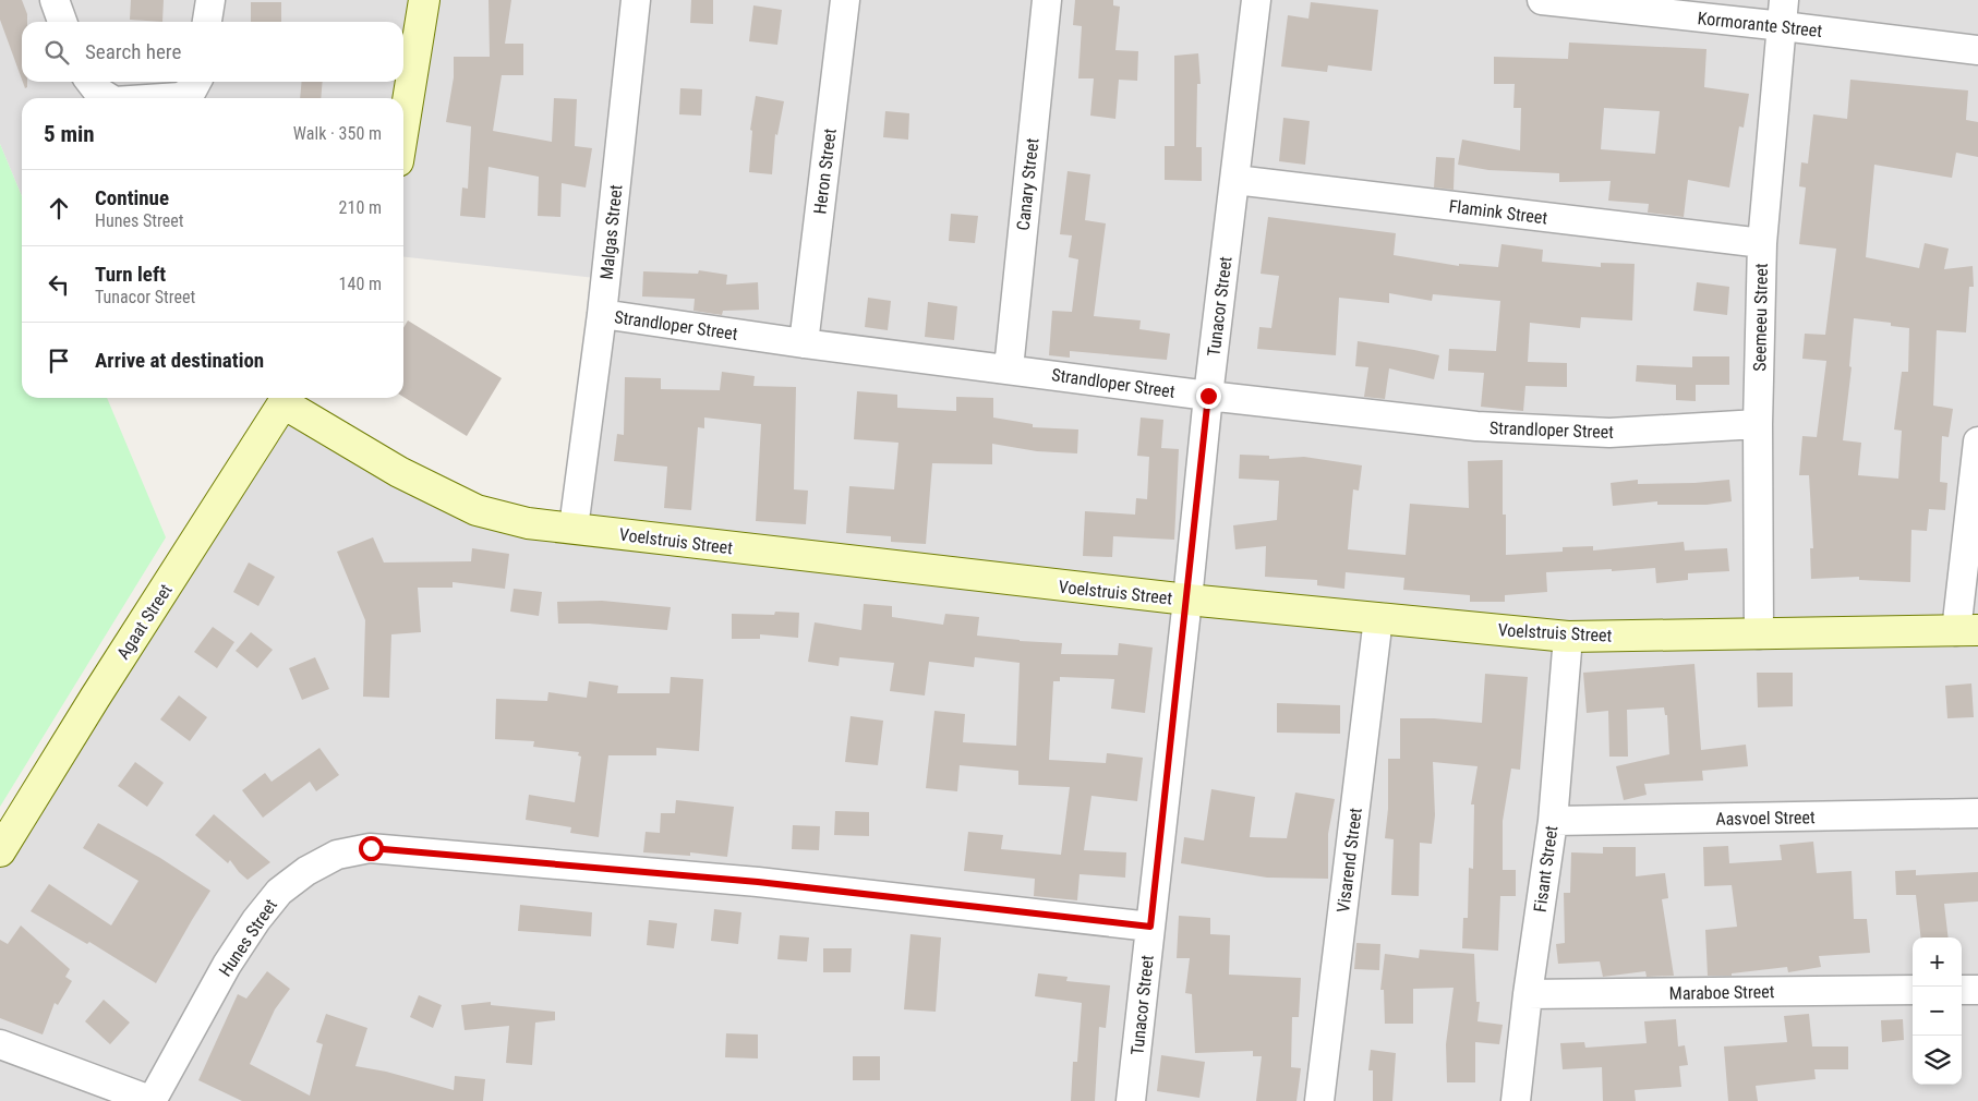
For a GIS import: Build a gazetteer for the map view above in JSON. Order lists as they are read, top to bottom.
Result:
{
  "streets": {
    "street": [
      "Kormorante Street",
      "Heron Street",
      "Canary Street",
      "Flamink Street",
      "Malgas Street",
      "Tunacor Street",
      "Seemeeu Street",
      "Strandloper Street",
      "Voelstruis Street",
      "Agaat Street",
      "Aasvoel Street",
      "Visarend Street",
      "Fisant Street",
      "Hunes Street",
      "Maraboe Street"
    ]
  },
  "crossings": [
    ["Kormorante Street", "Seemeeu Street"],
    ["Heron Street", "Strandloper Street"],
    ["Canary Street", "Strandloper Street"],
    ["Flamink Street", "Tunacor Street"],
    ["Flamink Street", "Seemeeu Street"],
    ["Malgas Street", "Strandloper Street"],
    ["Malgas Street", "Voelstruis Street"],
    ["Tunacor Street", "Strandloper Street"],
    ["Tunacor Street", "Voelstruis Street"],
    ["Tunacor Street", "Hunes Street"],
    ["Seemeeu Street", "Strandloper Street"],
    ["Seemeeu Street", "Voelstruis Street"],
    ["Voelstruis Street", "Agaat Street"],
    ["Voelstruis Street", "Visarend Street"],
    ["Voelstruis Street", "Fisant Street"],
    ["Aasvoel Street", "Fisant Street"],
    ["Fisant Street", "Maraboe Street"]
  ],
  "page": {
    "search": "Search here",
    "heading": ["5 min", "Walk · 350 m"],
    "list": [
      ["Continue", "Hunes Street", "210 m"],
      ["Turn left", "Tunacor Street", "140 m"],
      "Arrive at destination"
    ],
    "map_buttons": ["+", "−"]
  }
}
